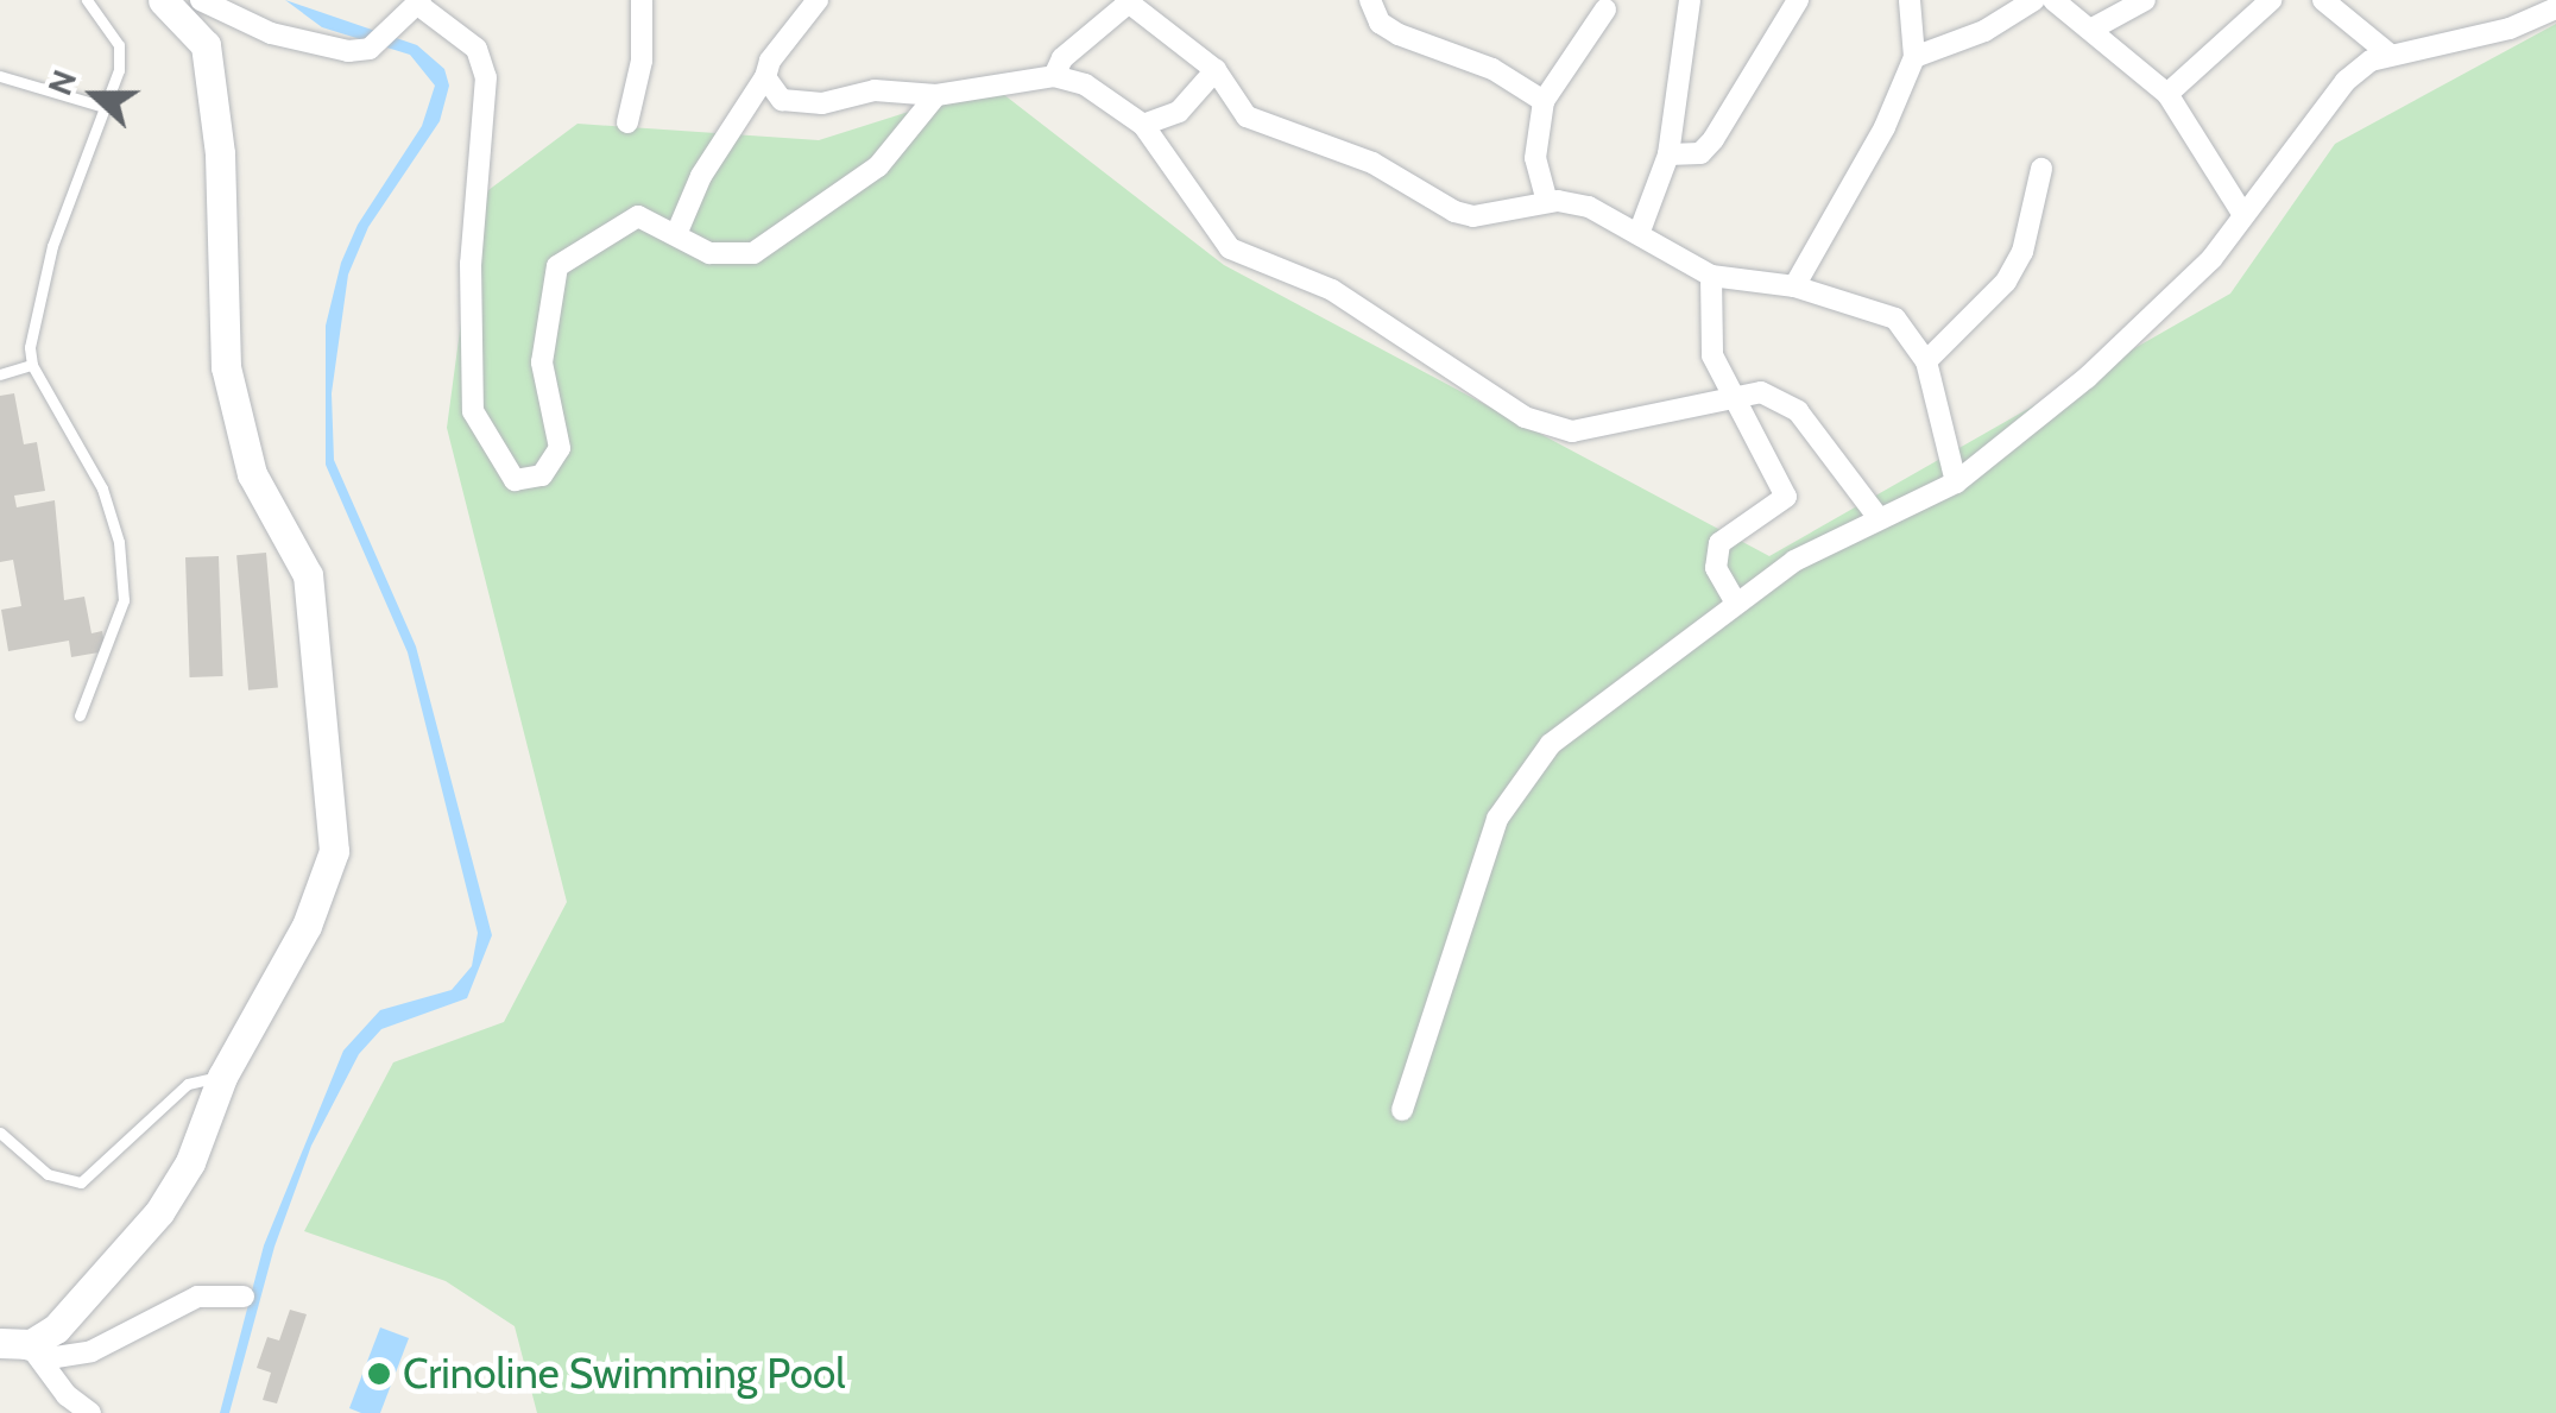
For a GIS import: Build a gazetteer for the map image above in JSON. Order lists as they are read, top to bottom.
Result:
{
  "places": ["Crinoline Swimming Pool"],
  "north": "left"
}
